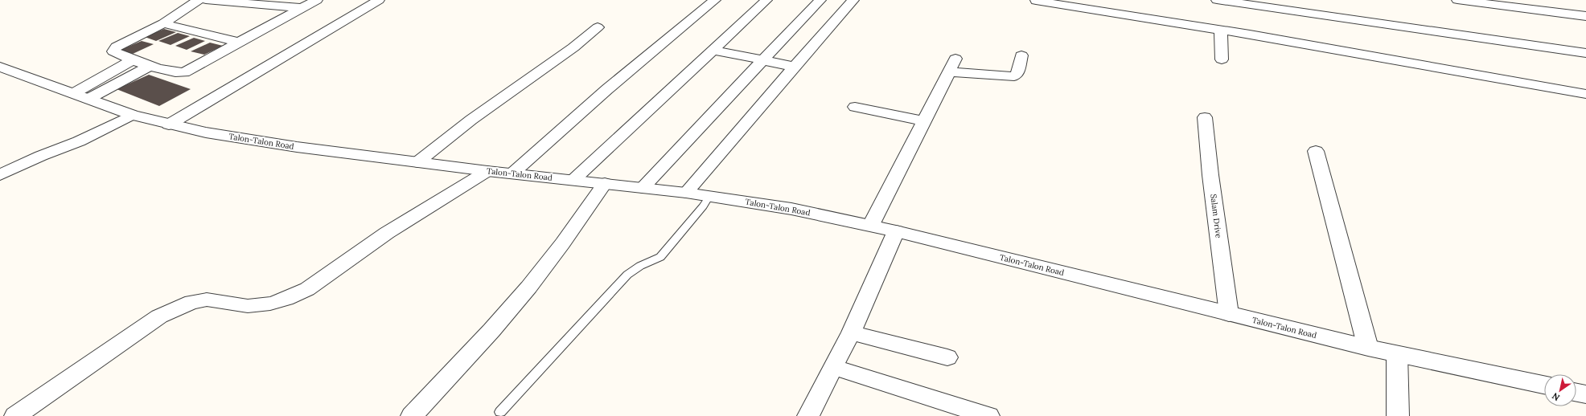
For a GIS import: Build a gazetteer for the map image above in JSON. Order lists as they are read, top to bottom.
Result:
{
  "streets": {
    "street": ["Talon-Talon Road", "Salam Drive"]
  },
  "crossings": [
    ["Talon-Talon Road", "Salam Drive"]
  ],
  "north": "bottom left"
}
